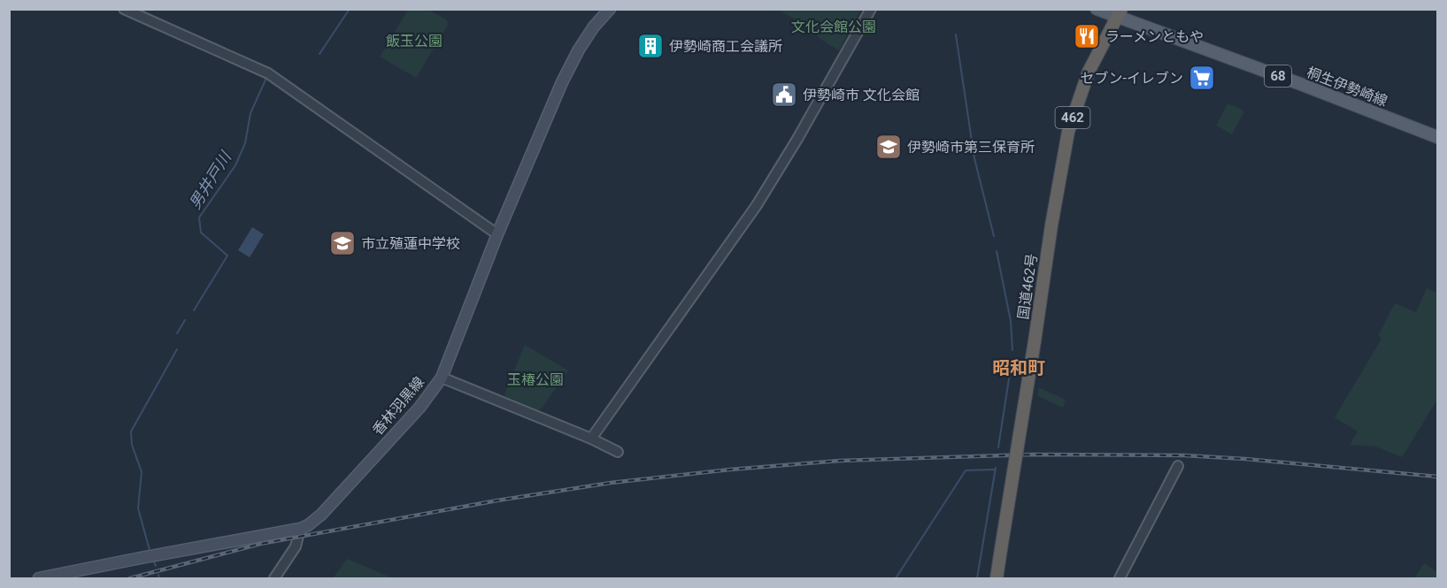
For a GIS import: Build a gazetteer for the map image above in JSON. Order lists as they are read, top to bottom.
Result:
{
  "streets": {
    "highway": ["462", "国道462号"],
    "main road": ["68", "桐生伊勢崎線", "香林羽黒線"]
  },
  "crossings": [
    ["桐生伊勢崎線", "国道462号"]
  ],
  "districts": ["昭和町"],
  "water": ["男井戸川"],
  "parks": ["文化会館公園", "飯玉公園", "玉椿公園"],
  "places": {
    "restaurant": ["ラーメンともや"],
    "building": ["伊勢崎商工会議所"],
    "supermarket": ["セブン-イレブン"],
    "public building": ["伊勢崎市 文化会館"],
    "school or university": ["伊勢崎市第三保育所", "市立殖蓮中学校"]
  }
}
